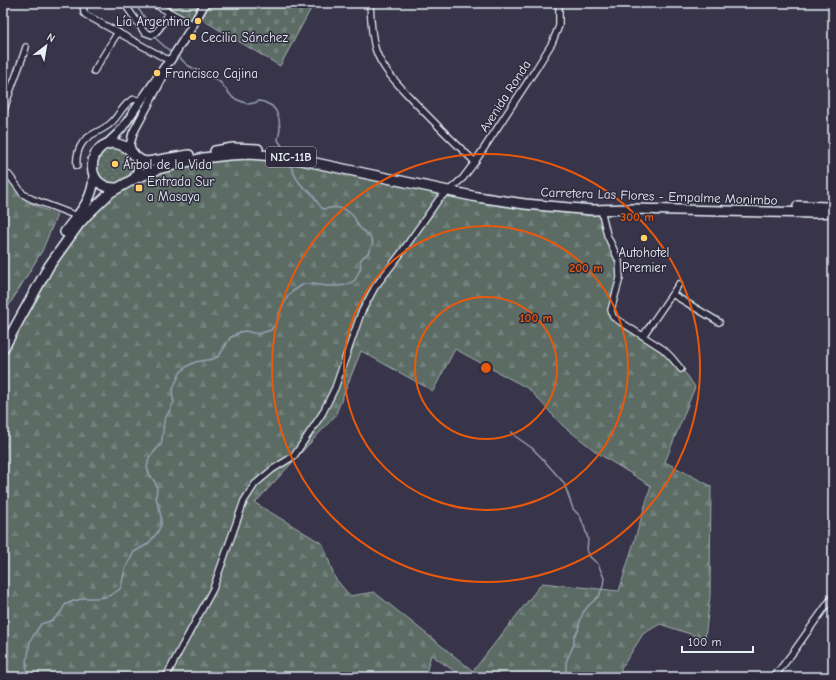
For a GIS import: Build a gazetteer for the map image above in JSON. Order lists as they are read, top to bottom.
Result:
{
  "streets": {
    "highway": ["NIC-11B", "Carretera Las Flores - Empalme Monimbo"],
    "street": ["Avenida Ronda"]
  },
  "crossings": [
    ["Avenida Ronda", "Carretera Las Flores - Empalme Monimbo"],
    ["NIC-11B", "Carretera Las Flores - Empalme Monimbo"]
  ],
  "places": {
    "other": [
      "Lía Argentina",
      "Cecilia Sánchez",
      "Francisco Cajina",
      "Árbol de la Vida",
      "Autohotel Premier"
    ],
    "transit": ["Entrada Sur a Masaya"]
  },
  "scale_bar": "100 m",
  "north": "top right",
  "rings": ["300 m", "200 m", "100 m"]
}
